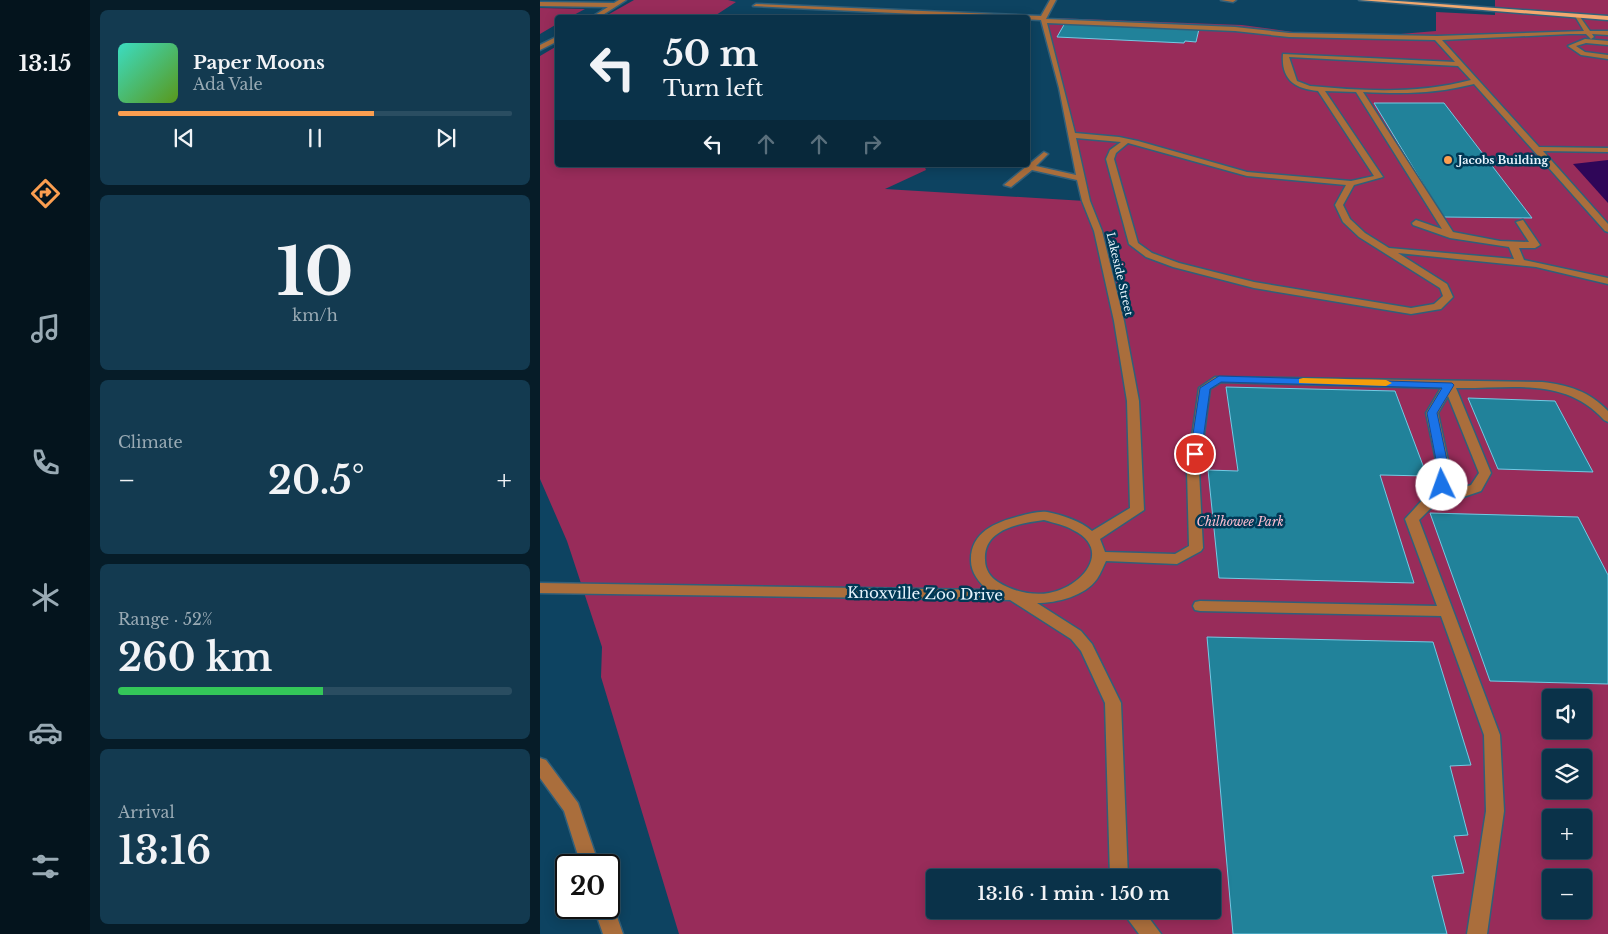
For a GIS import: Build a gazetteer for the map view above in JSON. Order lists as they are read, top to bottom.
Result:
{
  "streets": {
    "street": ["Lakeside Street", "Knoxville Zoo Drive"]
  },
  "crossings": [
    ["Lakeside Street", "Knoxville Zoo Drive"]
  ],
  "parks": ["Chilhowee Park"],
  "places": ["Jacobs Building"],
  "page": {
    "tabs": "13:15",
    "turn": ["50 m", "Turn left"],
    "song": ["Paper Moons", "Ada Vale"],
    "tile": [
      ["10", "km/h"],
      "Climate",
      ["Range · 52%", "260 km"],
      ["Arrival", "13:16"]
    ],
    "heat": ["−", "20.5°", "+"],
    "map_buttons": ["+", "−"],
    "limit": "20",
    "trip": "13:16 · 1 min · 150 m"
  }
}
